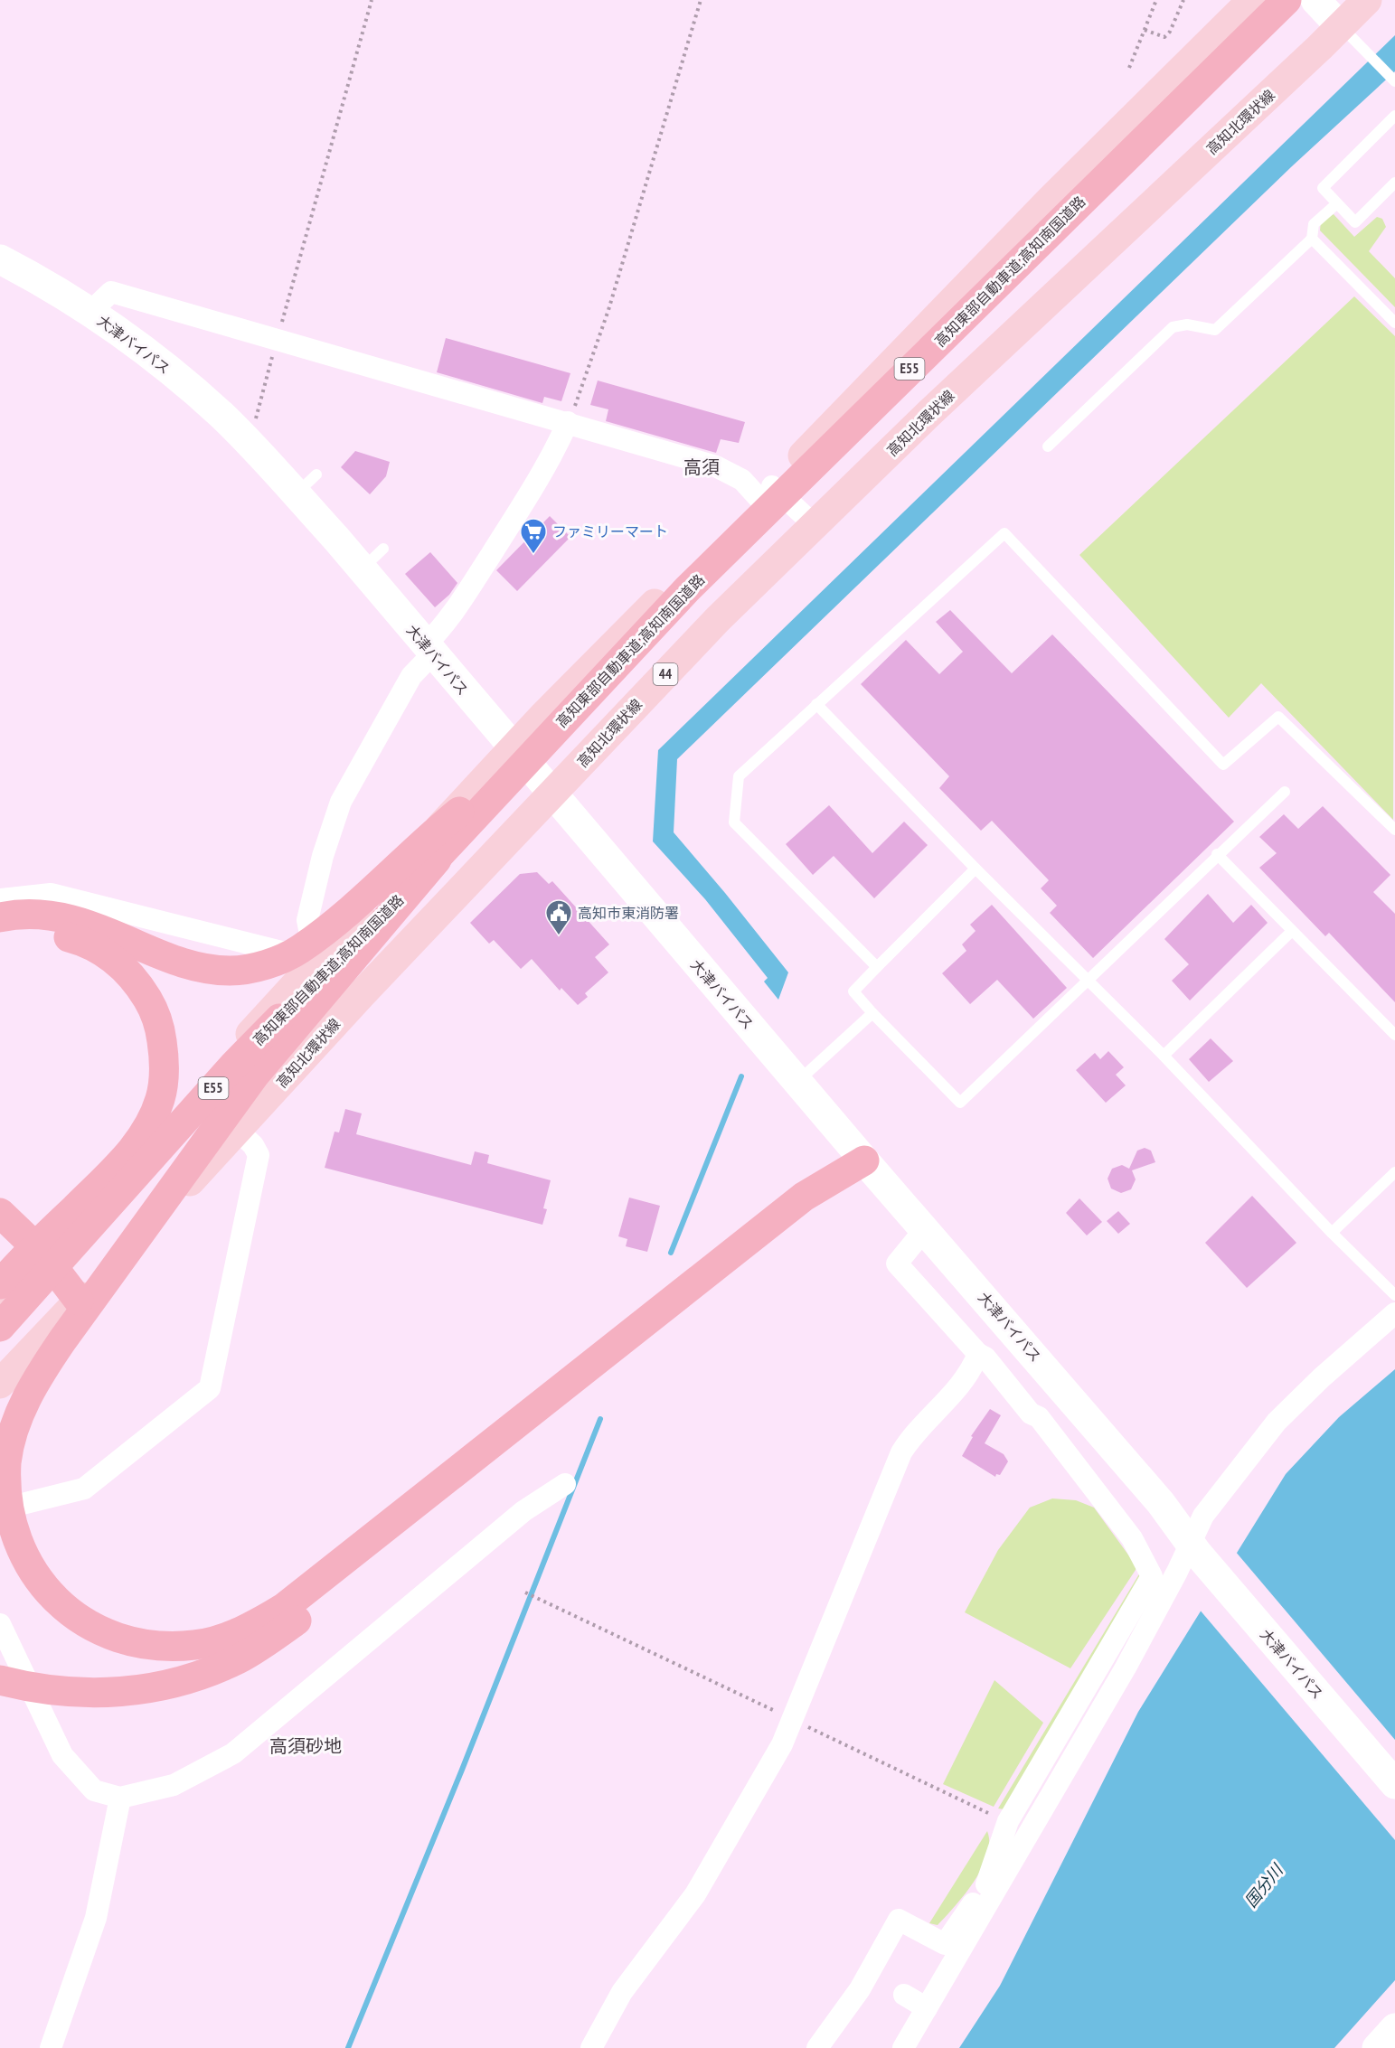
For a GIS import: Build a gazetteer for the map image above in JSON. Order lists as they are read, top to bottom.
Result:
{
  "streets": {
    "highway": ["高知東部自動車道;高知南国道路", "E55"],
    "main road": ["高知北環状線", "大津バイパス", "44"]
  },
  "crossings": [
    ["高知北環状線", "大津バイパス"],
    ["高知東部自動車道;高知南国道路", "大津バイパス"]
  ],
  "districts": ["高須", "高須砂地"],
  "water": ["国分川"],
  "places": {
    "supermarket": ["ファミリーマート"],
    "public building": ["高知市東消防署"]
  }
}
